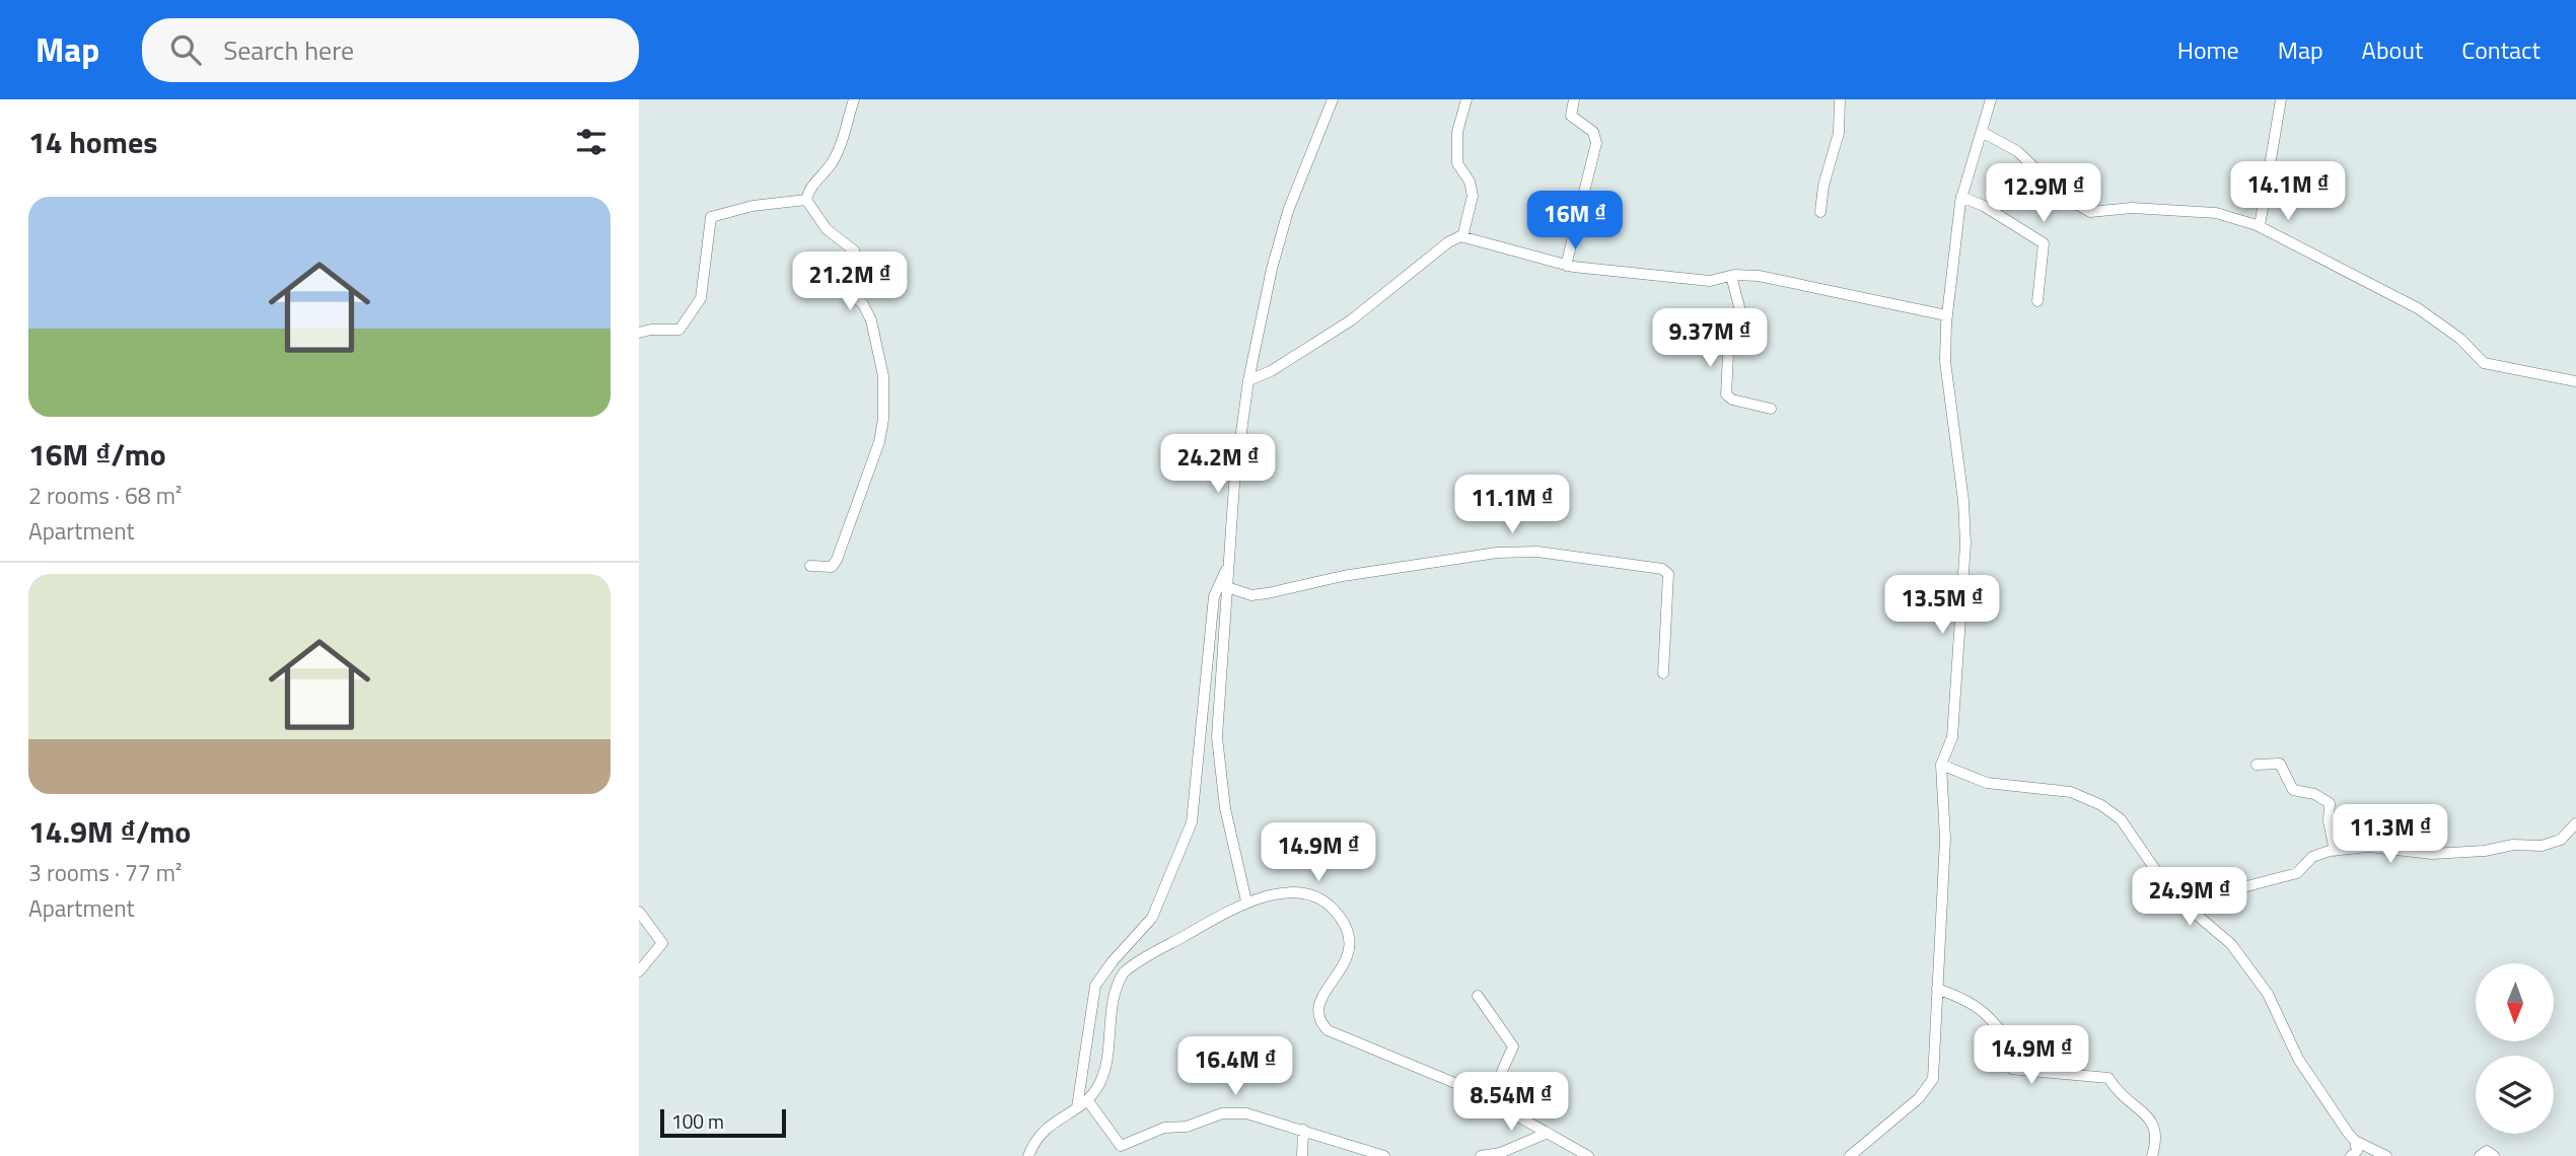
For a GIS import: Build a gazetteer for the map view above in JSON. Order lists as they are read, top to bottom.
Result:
{
  "scale_bar": "100 m",
  "north": "bottom",
  "page": {
    "header": "Map",
    "search": "Search here",
    "nav": [
      "Home",
      "Map",
      "About",
      "Contact"
    ],
    "heading": "14 homes",
    "price": [
      "14.1M ₫",
      "12.9M ₫",
      "16M ₫",
      "21.2M ₫",
      "9.37M ₫",
      "24.2M ₫",
      "11.1M ₫",
      "13.5M ₫",
      "11.3M ₫",
      "14.9M ₫",
      "24.9M ₫",
      "14.9M ₫",
      "16.4M ₫",
      "8.54M ₫"
    ],
    "list": [
      {
        "name": "16M ₫/mo",
        "note": "2 rooms · 68 m² · Apartment"
      },
      {
        "name": "14.9M ₫/mo",
        "note": "3 rooms · 77 m² · Apartment"
      }
    ],
    "scale": "100 m"
  }
}
